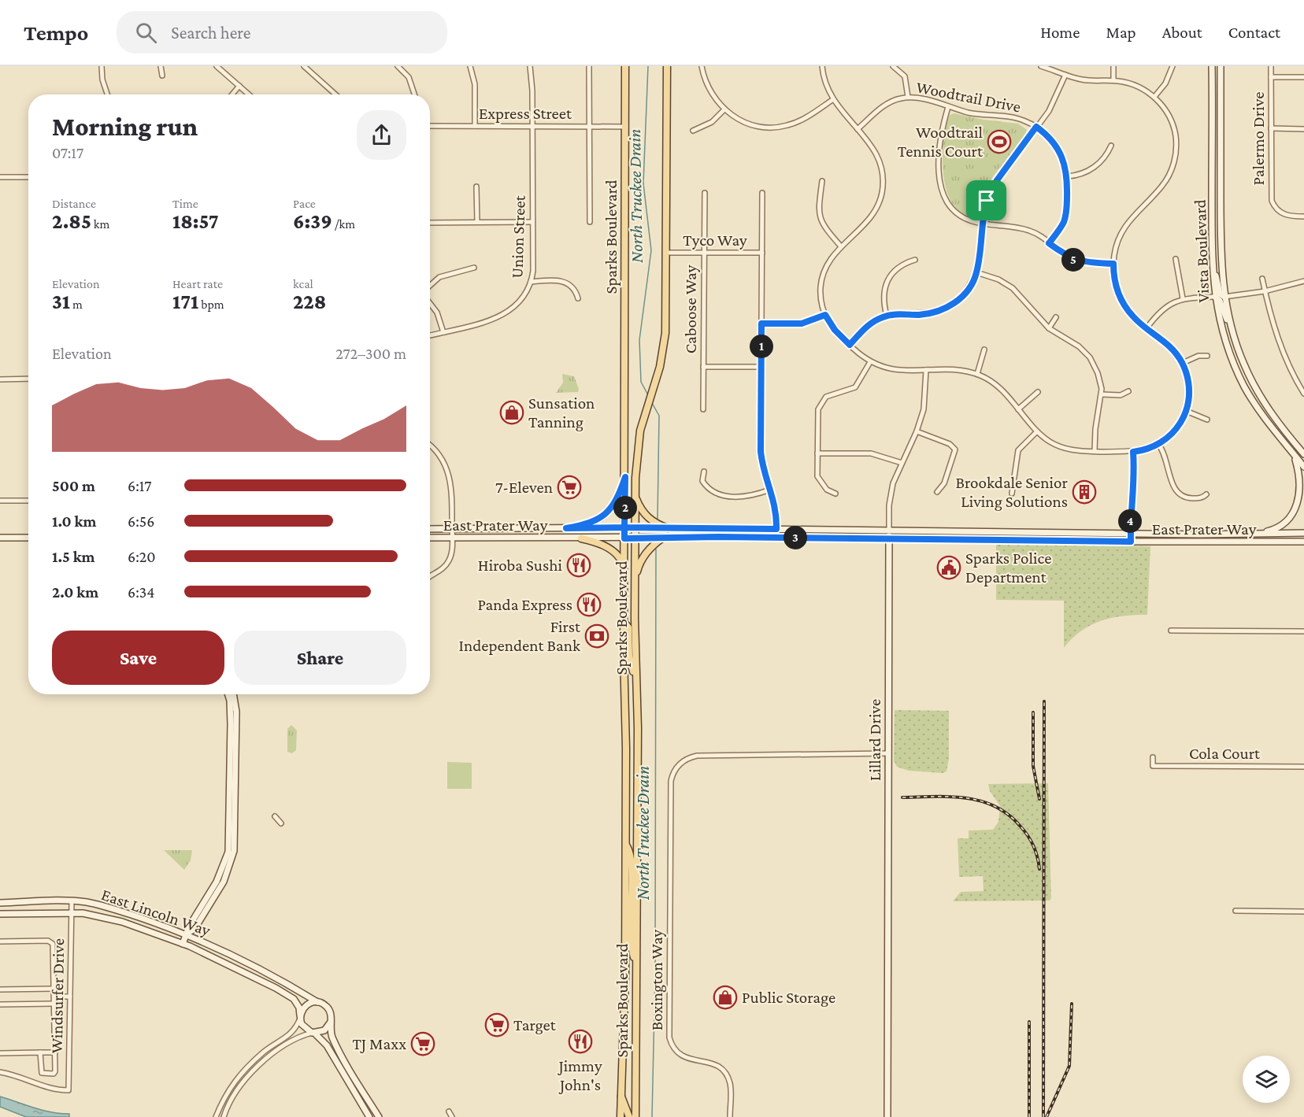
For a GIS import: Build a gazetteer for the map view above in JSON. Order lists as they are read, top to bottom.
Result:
{
  "streets": {
    "main road": [
      "Sparks Boulevard",
      "Vista Boulevard",
      "East Prater Way",
      "Lillard Drive",
      "East Lincoln Way"
    ],
    "street": [
      "Woodtrail Drive",
      "Express Street",
      "Palermo Drive",
      "Union Street",
      "Tyco Way",
      "Caboose Way",
      "Cola Court",
      "Boxington Way",
      "Windsurfer Drive"
    ]
  },
  "crossings": [
    ["Express Street", "Union Street"],
    ["Express Street", "Sparks Boulevard"],
    ["Sparks Boulevard", "Tyco Way"],
    ["Sparks Boulevard", "East Prater Way"],
    ["Tyco Way", "Caboose Way"],
    ["East Prater Way", "Lillard Drive"],
    ["Lillard Drive", "Boxington Way"],
    ["East Lincoln Way", "Windsurfer Drive"]
  ],
  "water": ["North Truckee Drain"],
  "places": {
    "sports": ["Woodtrail Tennis Court"],
    "shop": ["Sunsation Tanning", "Public Storage"],
    "supermarket": ["7-Eleven", "Target", "TJ Maxx"],
    "building": ["Brookdale Senior Living Solutions"],
    "restaurant": ["Hiroba Sushi", "Panda Express", "Jimmy John's"],
    "public building": ["Sparks Police Department"],
    "bank": ["First Independent Bank"]
  },
  "page": {
    "header": "Tempo",
    "search": "Search here",
    "nav": [
      "Home",
      "Map",
      "About",
      "Contact"
    ],
    "heading": ["Morning run", "07:17"],
    "stats": [
      ["Distance", "2.85 km"],
      ["Time", "18:57"],
      ["Pace", "6:39 /km"],
      ["Elevation", "31 m"],
      ["Heart rate", "171 bpm"],
      ["kcal", "228"]
    ],
    "pins": [
      "5",
      "1",
      "2",
      "4",
      "3"
    ],
    "chart": ["Elevation", "272–300 m"],
    "list": [
      {
        "name": "500 m",
        "note": "6:17"
      },
      {
        "name": "1.0 km",
        "note": "6:56"
      },
      {
        "name": "1.5 km",
        "note": "6:20"
      },
      {
        "name": "2.0 km",
        "note": "6:34"
      }
    ],
    "buttons": ["Save", "Share"]
  }
}
